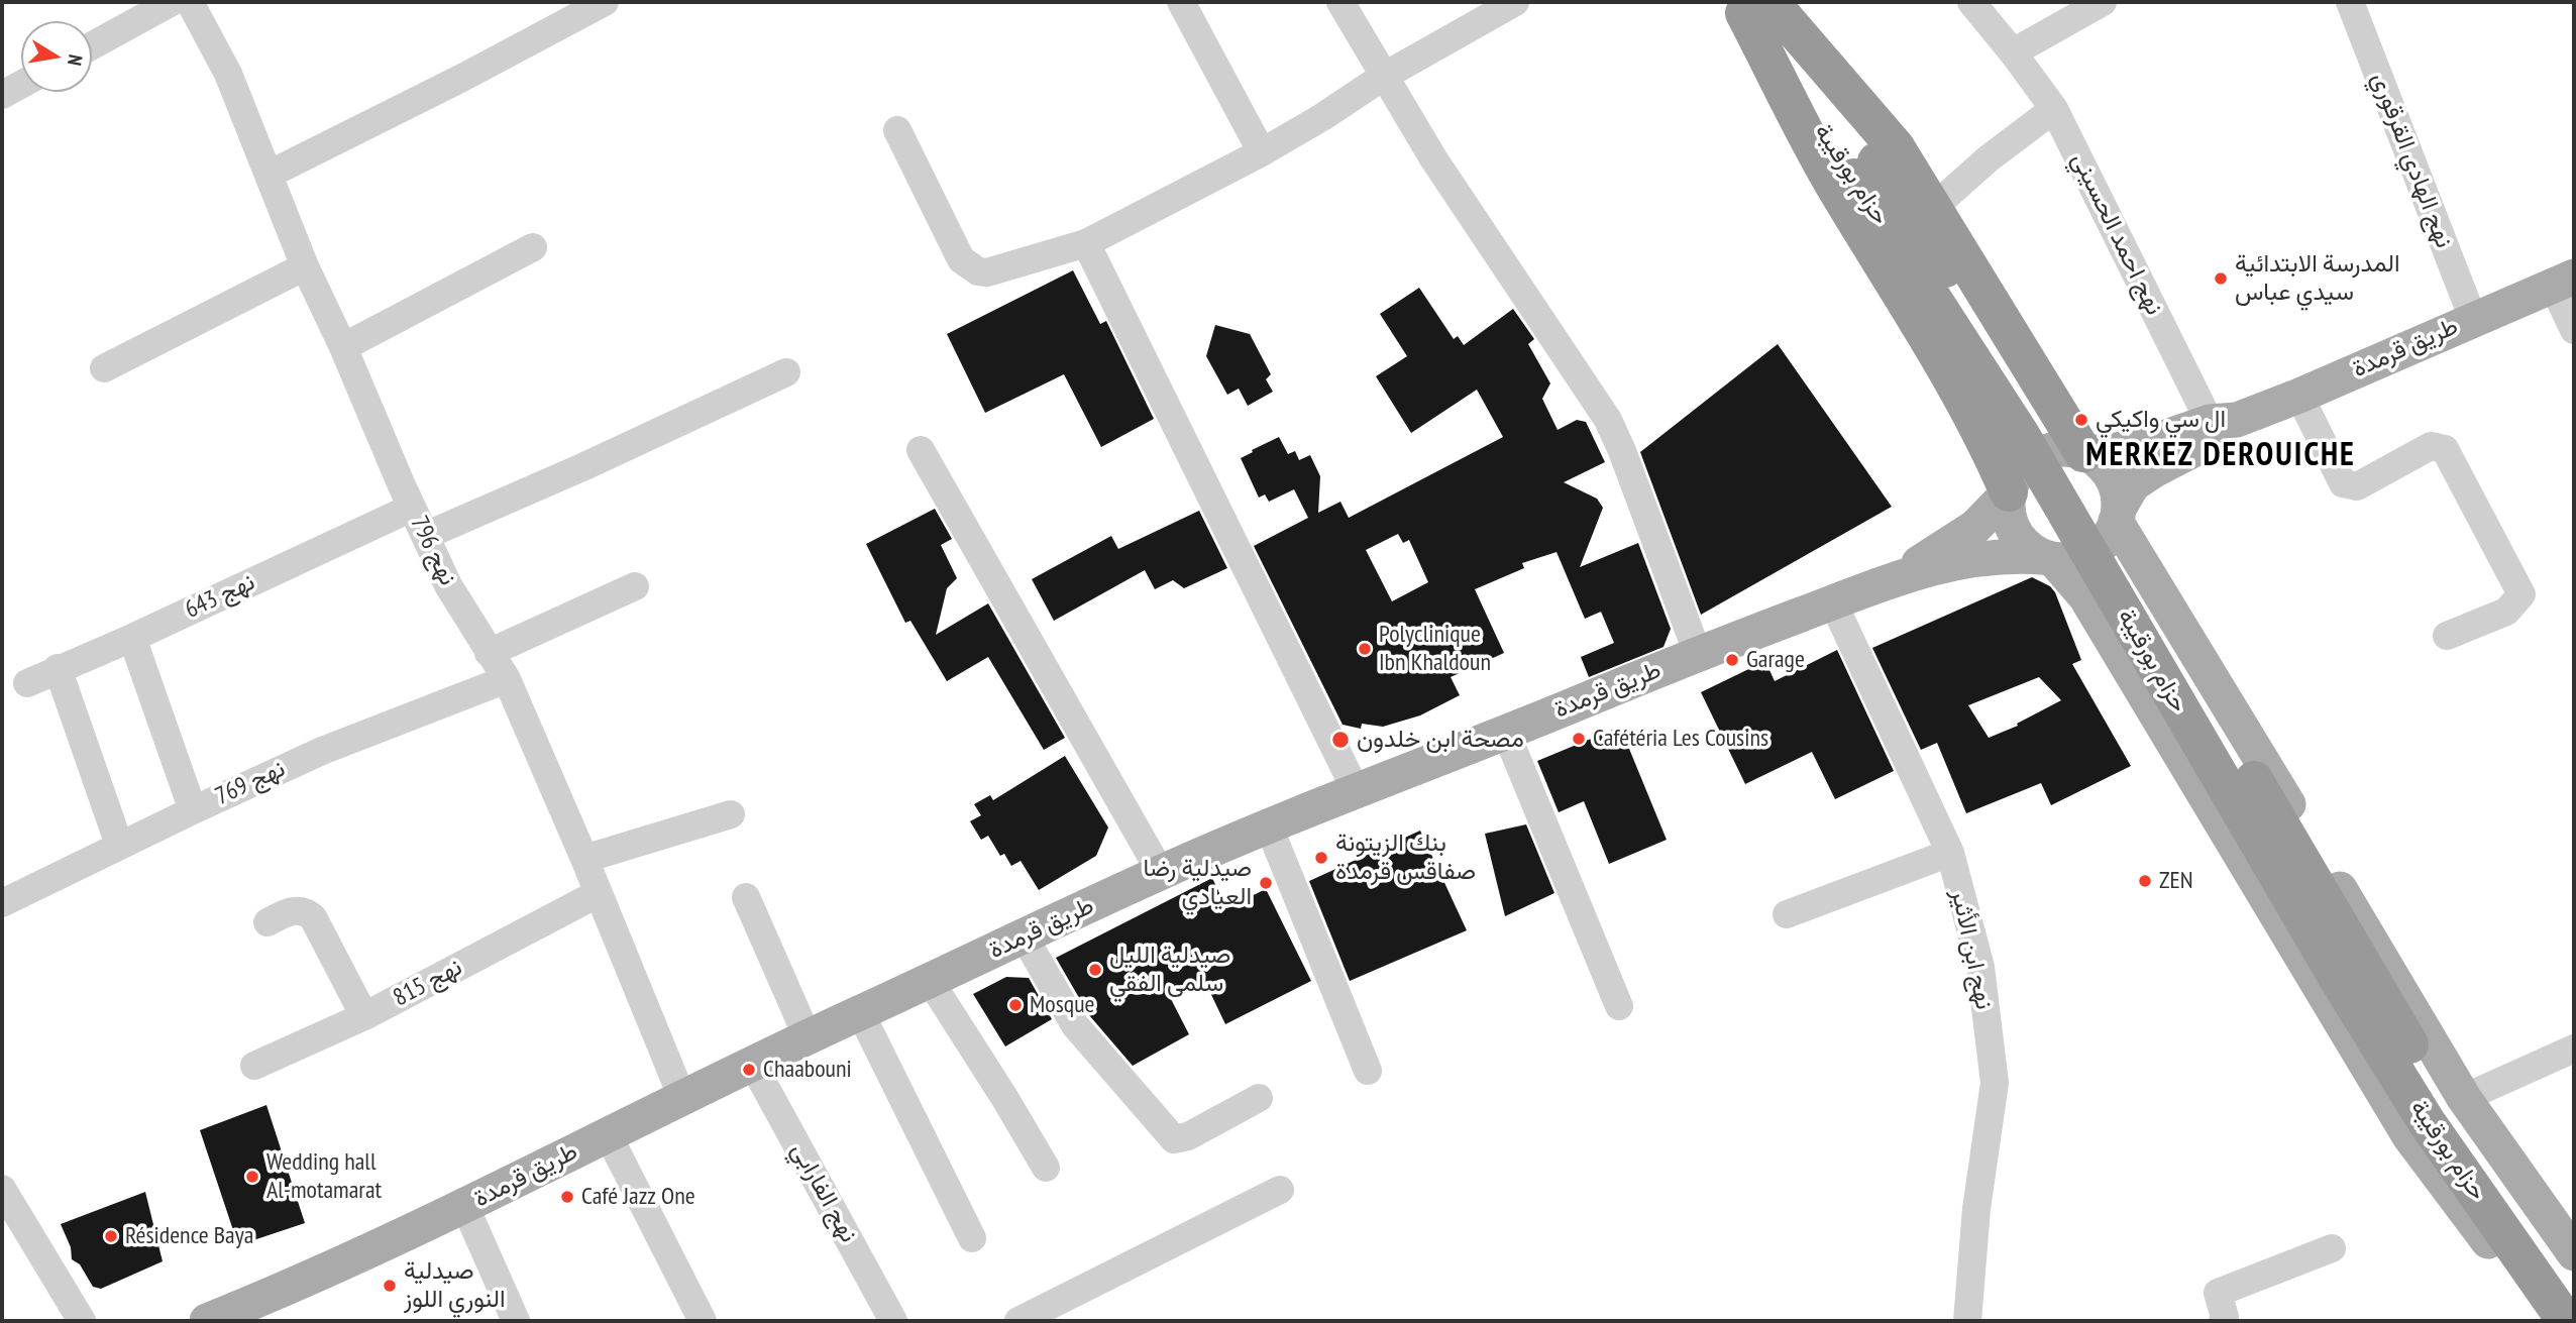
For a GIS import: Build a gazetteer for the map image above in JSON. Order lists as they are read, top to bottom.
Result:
{
  "streets": {
    "highway": ["حزام بورقيبة"],
    "main road": ["طريق قرمدة"],
    "street": [
      "نهج الهادي القرقوري",
      "نهج احمد الحسيني",
      "نهج 796",
      "نهج 643",
      "نهج 769",
      "نهج ابن الأثير",
      "نهج 815",
      "نهج الفارابي"
    ]
  },
  "crossings": [
    ["نهج الهادي القرقوري", "طريق قرمدة"],
    ["حزام بورقيبة", "طريق قرمدة"],
    ["نهج احمد الحسيني", "طريق قرمدة"],
    ["طريق قرمدة", "نهج 796"],
    ["طريق قرمدة", "نهج ابن الأثير"],
    ["طريق قرمدة", "نهج الفارابي"],
    ["نهج 796", "نهج 643"],
    ["نهج 796", "نهج 769"],
    ["نهج 796", "نهج 815"]
  ],
  "districts": ["MERKEZ DEROUICHE"],
  "places": [
    "المدرسة الابتدائية سيدي عباس",
    "ال سي واكيكي",
    "Polyclinique Ibn Khaldoun",
    "Garage",
    "Cafétéria Les Cousins",
    "مصحة ابن خلدون",
    "بنك الزيتونة صفاقس قرمدة",
    "ZEN",
    "صيدلية رضا العيادي",
    "صيدلية الليل سلمى الفقي",
    "Mosque",
    "Chaabouni",
    "Wedding hall Al-motamarat",
    "Café Jazz One",
    "Résidence Baya",
    "صيدلية النوري اللوز"
  ],
  "north": "right"
}
